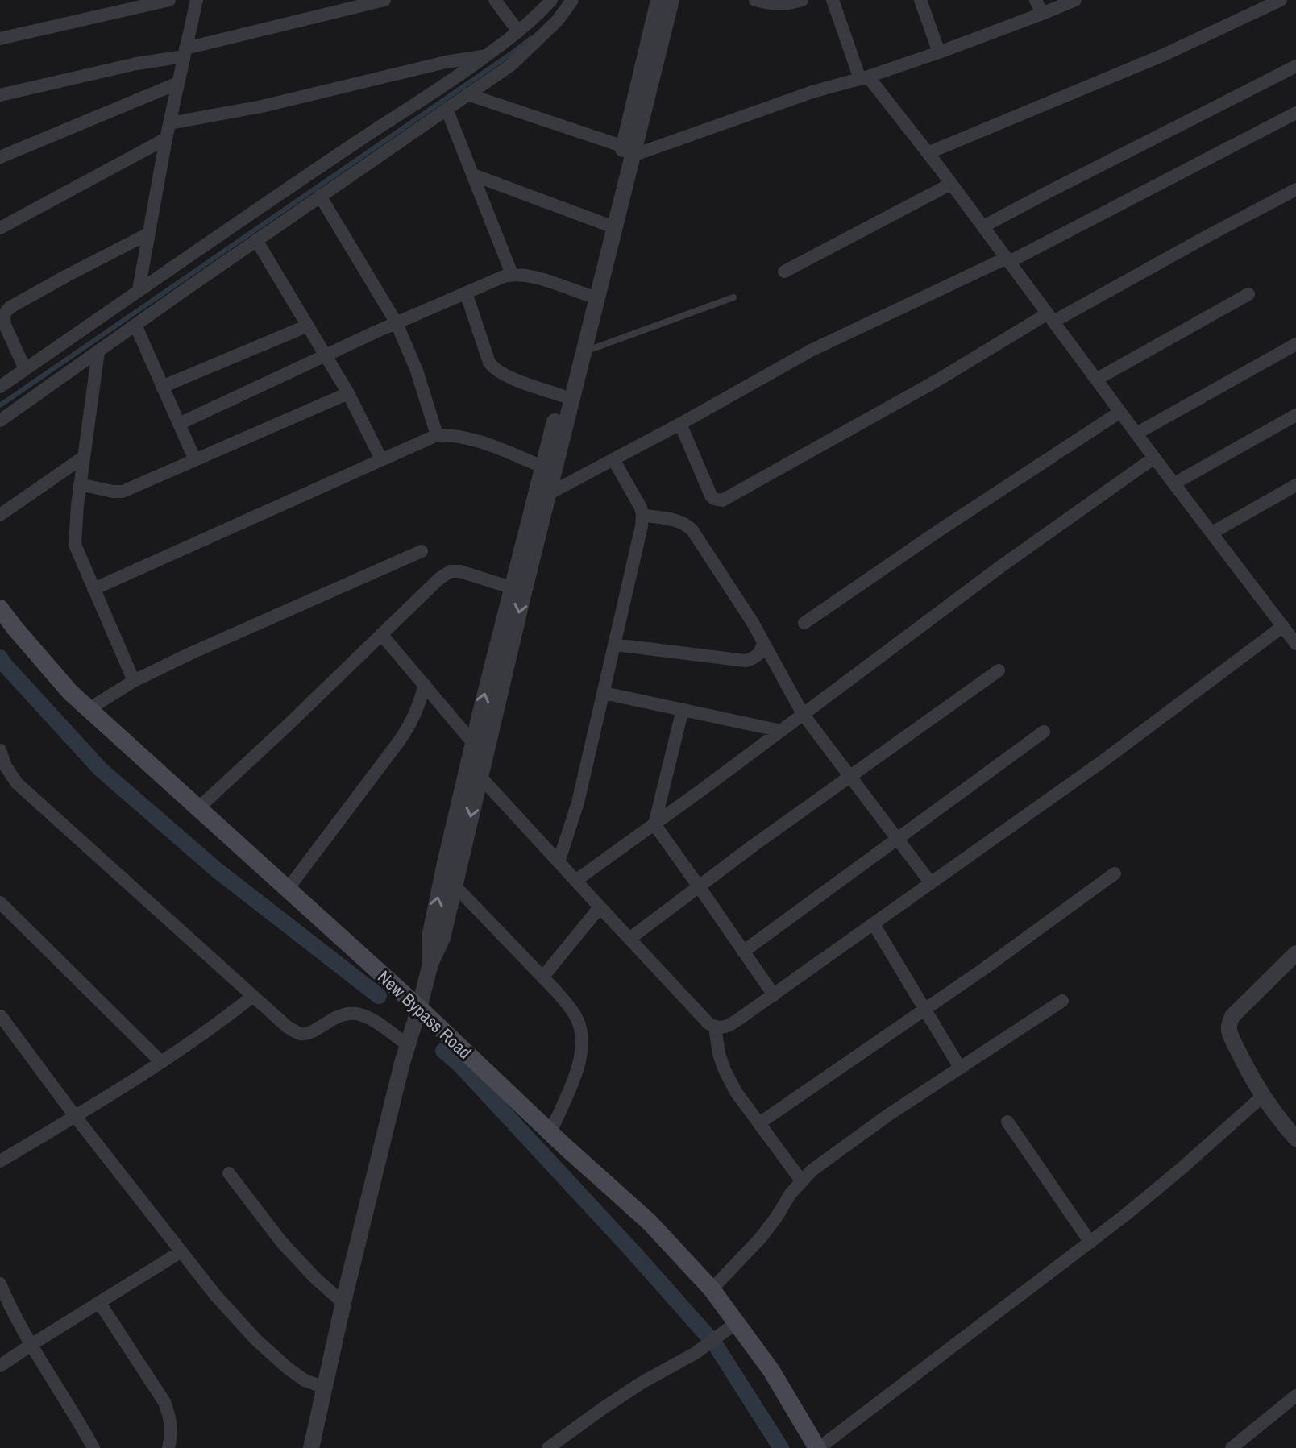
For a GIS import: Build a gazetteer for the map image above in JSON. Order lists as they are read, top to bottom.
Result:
{
  "streets": {
    "main road": ["New Bypass Road"]
  }
}
